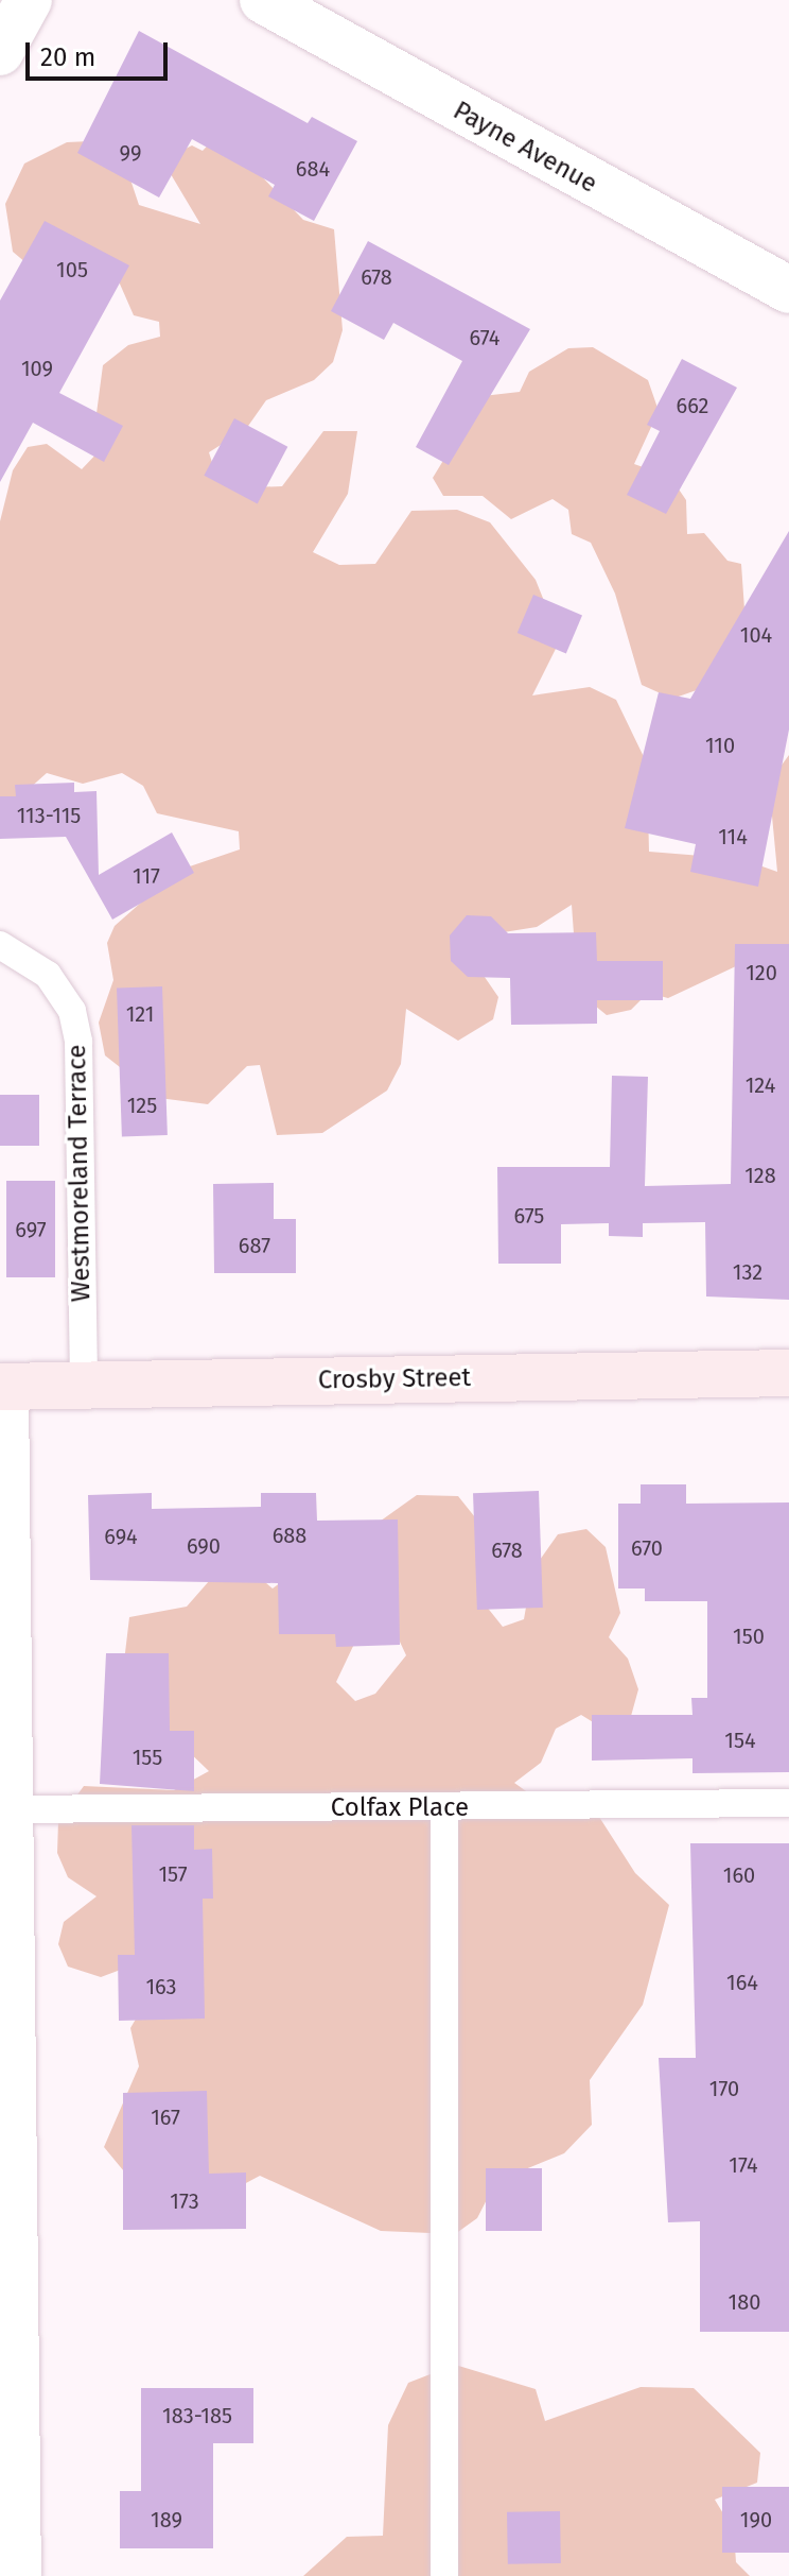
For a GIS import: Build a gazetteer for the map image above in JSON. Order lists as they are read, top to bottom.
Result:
{
  "streets": {
    "street": ["Payne Avenue", "Crosby Street"],
    "lane": ["Westmoreland Terrace", "Colfax Place"]
  },
  "crossings": [
    ["Westmoreland Terrace", "Crosby Street"]
  ],
  "house_numbers": [
    "99",
    "684",
    "105",
    "678",
    "674",
    "109",
    "662",
    "104",
    "110",
    "113-115",
    "114",
    "117",
    "120",
    "121",
    "124",
    "125",
    "128",
    "675",
    "697",
    "687",
    "132",
    "688",
    "694",
    "690",
    "670",
    "678",
    "150",
    "154",
    "155",
    "157",
    "160",
    "164",
    "163",
    "170",
    "167",
    "174",
    "173",
    "180",
    "183-185",
    "189",
    "190"
  ],
  "scale_bar": "20 m"
}
